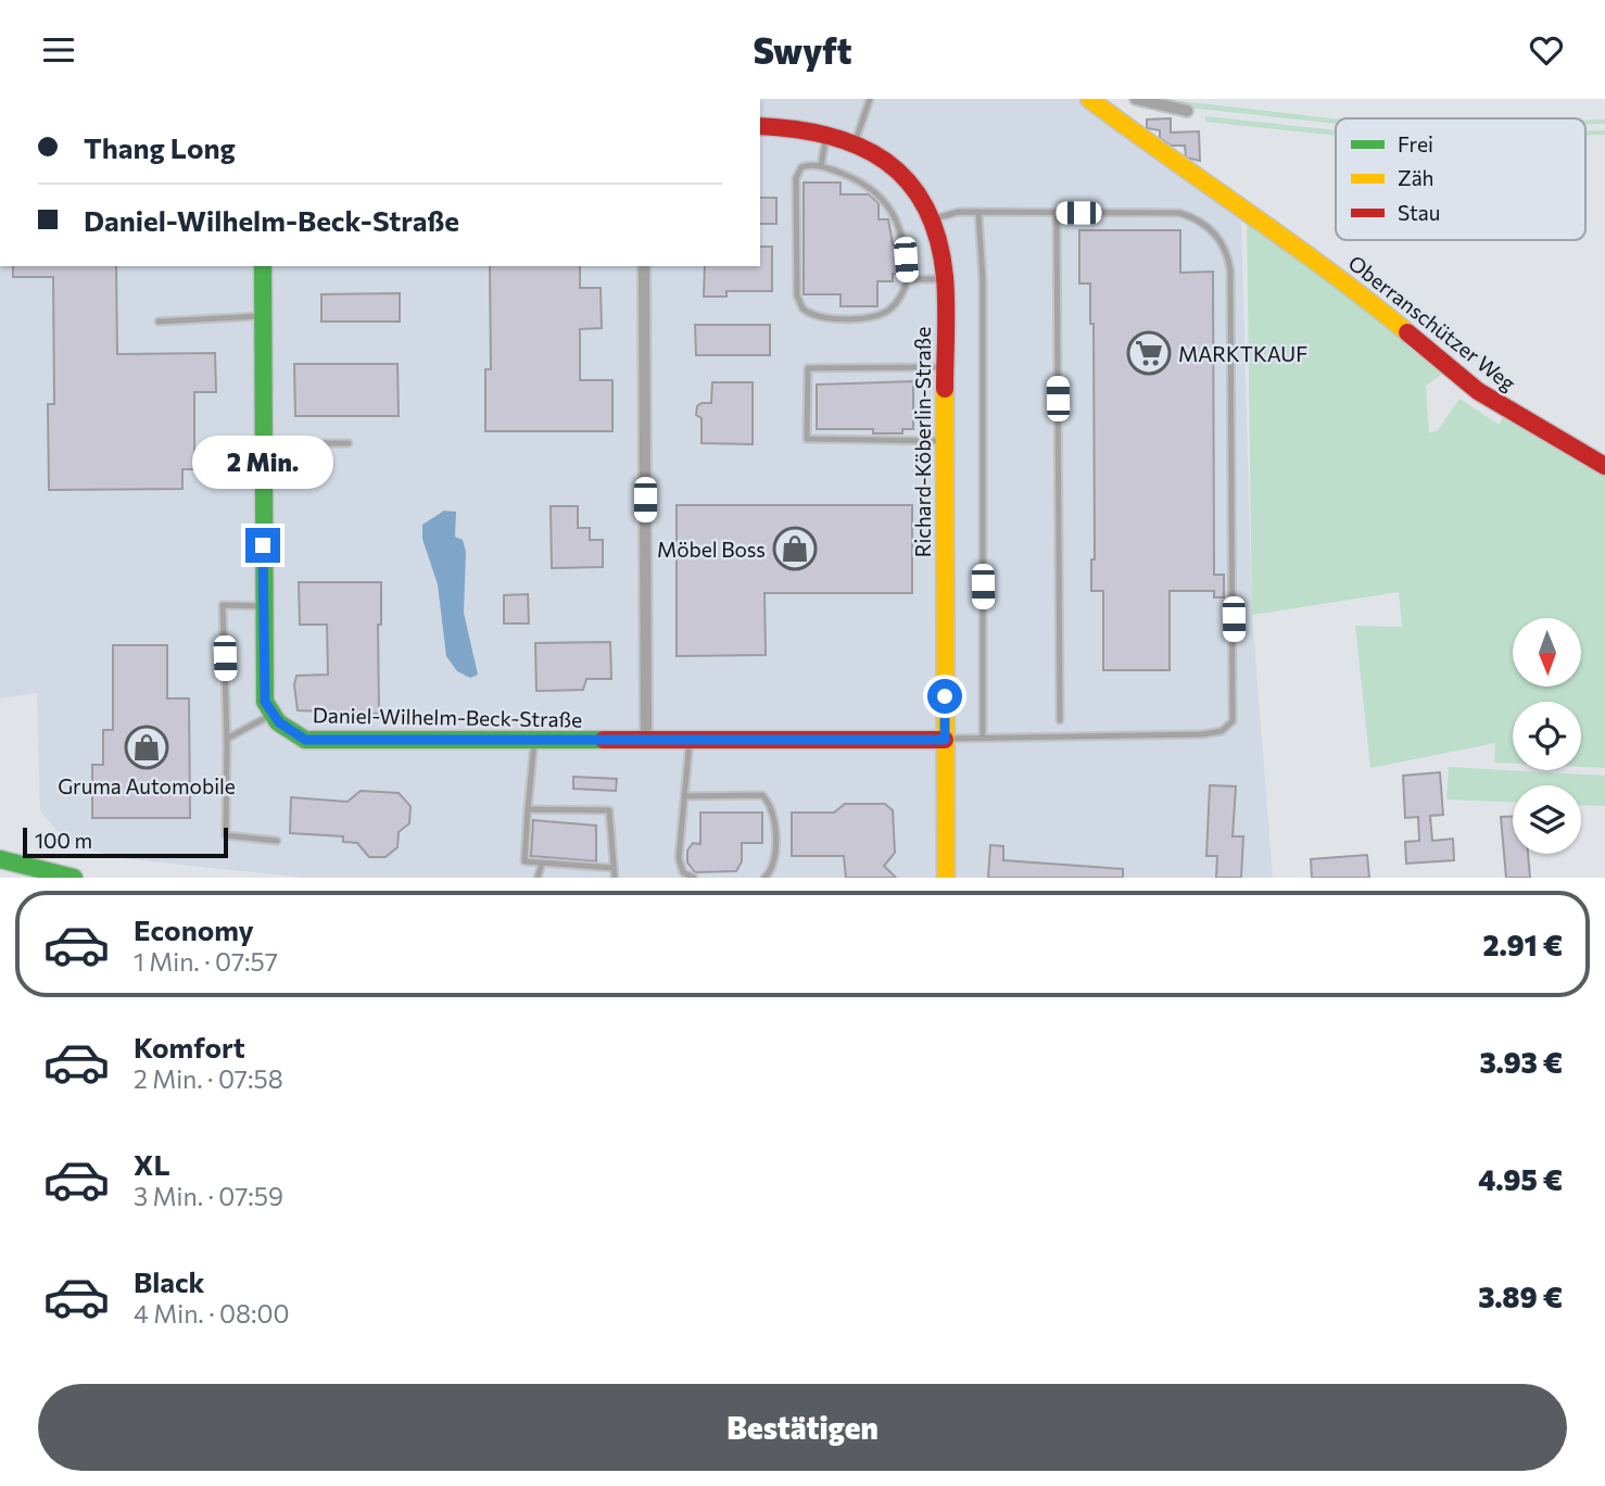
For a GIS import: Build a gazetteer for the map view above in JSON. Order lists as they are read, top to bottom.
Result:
{
  "streets": {
    "street": ["Oberranschützer Weg", "Richard-Köberlin-Straße", "Daniel-Wilhelm-Beck-Straße"]
  },
  "crossings": [
    ["Richard-Köberlin-Straße", "Daniel-Wilhelm-Beck-Straße"]
  ],
  "places": {
    "supermarket": ["MARKTKAUF"],
    "shop": ["Möbel Boss", "Gruma Automobile"]
  },
  "legend": ["Frei", "Zäh", "Stau"],
  "scale_bar": "100 m",
  "north": "bottom",
  "page": {
    "header": "Swyft",
    "banner": ["Thang Long", "Daniel-Wilhelm-Beck-Straße"],
    "bubble": "2 Min.",
    "scale": "100 m",
    "list": [
      {
        "name": "Economy",
        "note": "1 Min. · 07:57",
        "value": "2.91 €"
      },
      {
        "name": "Komfort",
        "note": "2 Min. · 07:58",
        "value": "3.93 €"
      },
      {
        "name": "XL",
        "note": "3 Min. · 07:59",
        "value": "4.95 €"
      },
      {
        "name": "Black",
        "note": "4 Min. · 08:00",
        "value": "3.89 €"
      }
    ],
    "buttons": "Bestätigen"
  }
}
